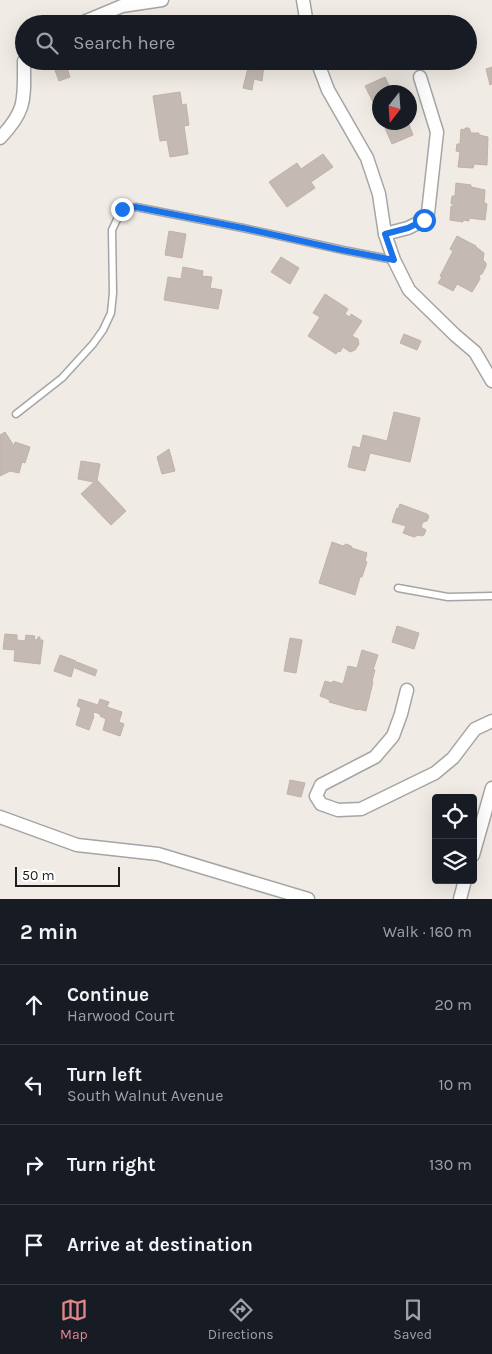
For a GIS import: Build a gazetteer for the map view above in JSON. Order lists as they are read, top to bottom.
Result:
{
  "scale_bar": "50 m",
  "north": "bottom",
  "page": {
    "search": "Search here",
    "scale": "50 m",
    "heading": ["2 min", "Walk · 160 m"],
    "list": [
      ["Continue", "Harwood Court", "20 m"],
      ["Turn left", "South Walnut Avenue", "10 m"],
      ["Turn right", "130 m"],
      "Arrive at destination"
    ],
    "nav": ["Map", "Directions", "Saved"]
  }
}
